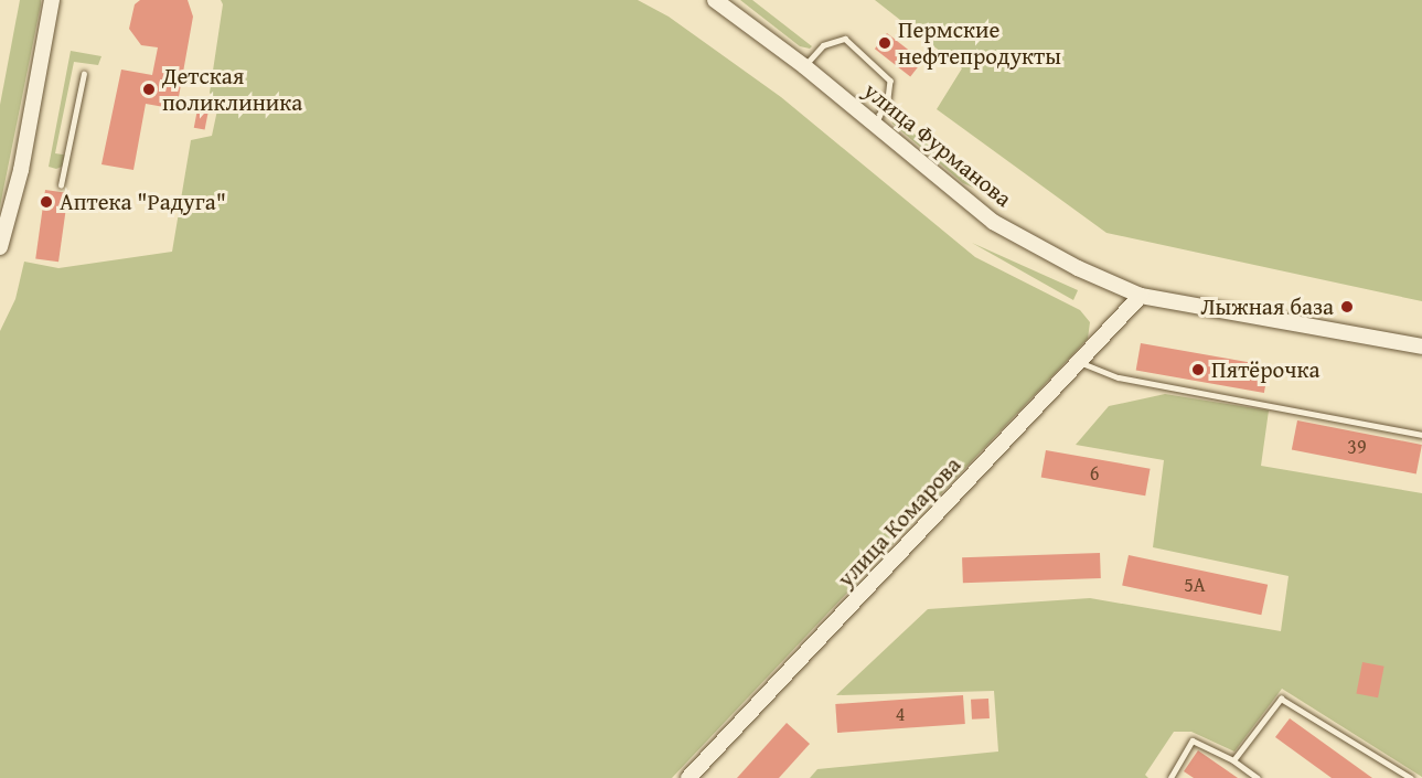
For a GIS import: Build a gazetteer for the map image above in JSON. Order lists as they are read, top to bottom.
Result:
{
  "streets": {
    "main road": ["улица Фурманова", "улица Комарова"]
  },
  "crossings": [
    ["улица Фурманова", "улица Комарова"]
  ],
  "places": [
    "Пермские нефтепродукты",
    "Детская поликлиника",
    "Аптека \"Радуга\"",
    "Лыжная база",
    "Пятёрочка"
  ],
  "house_numbers": [
    "39",
    "6",
    "5А",
    "4"
  ]
}
